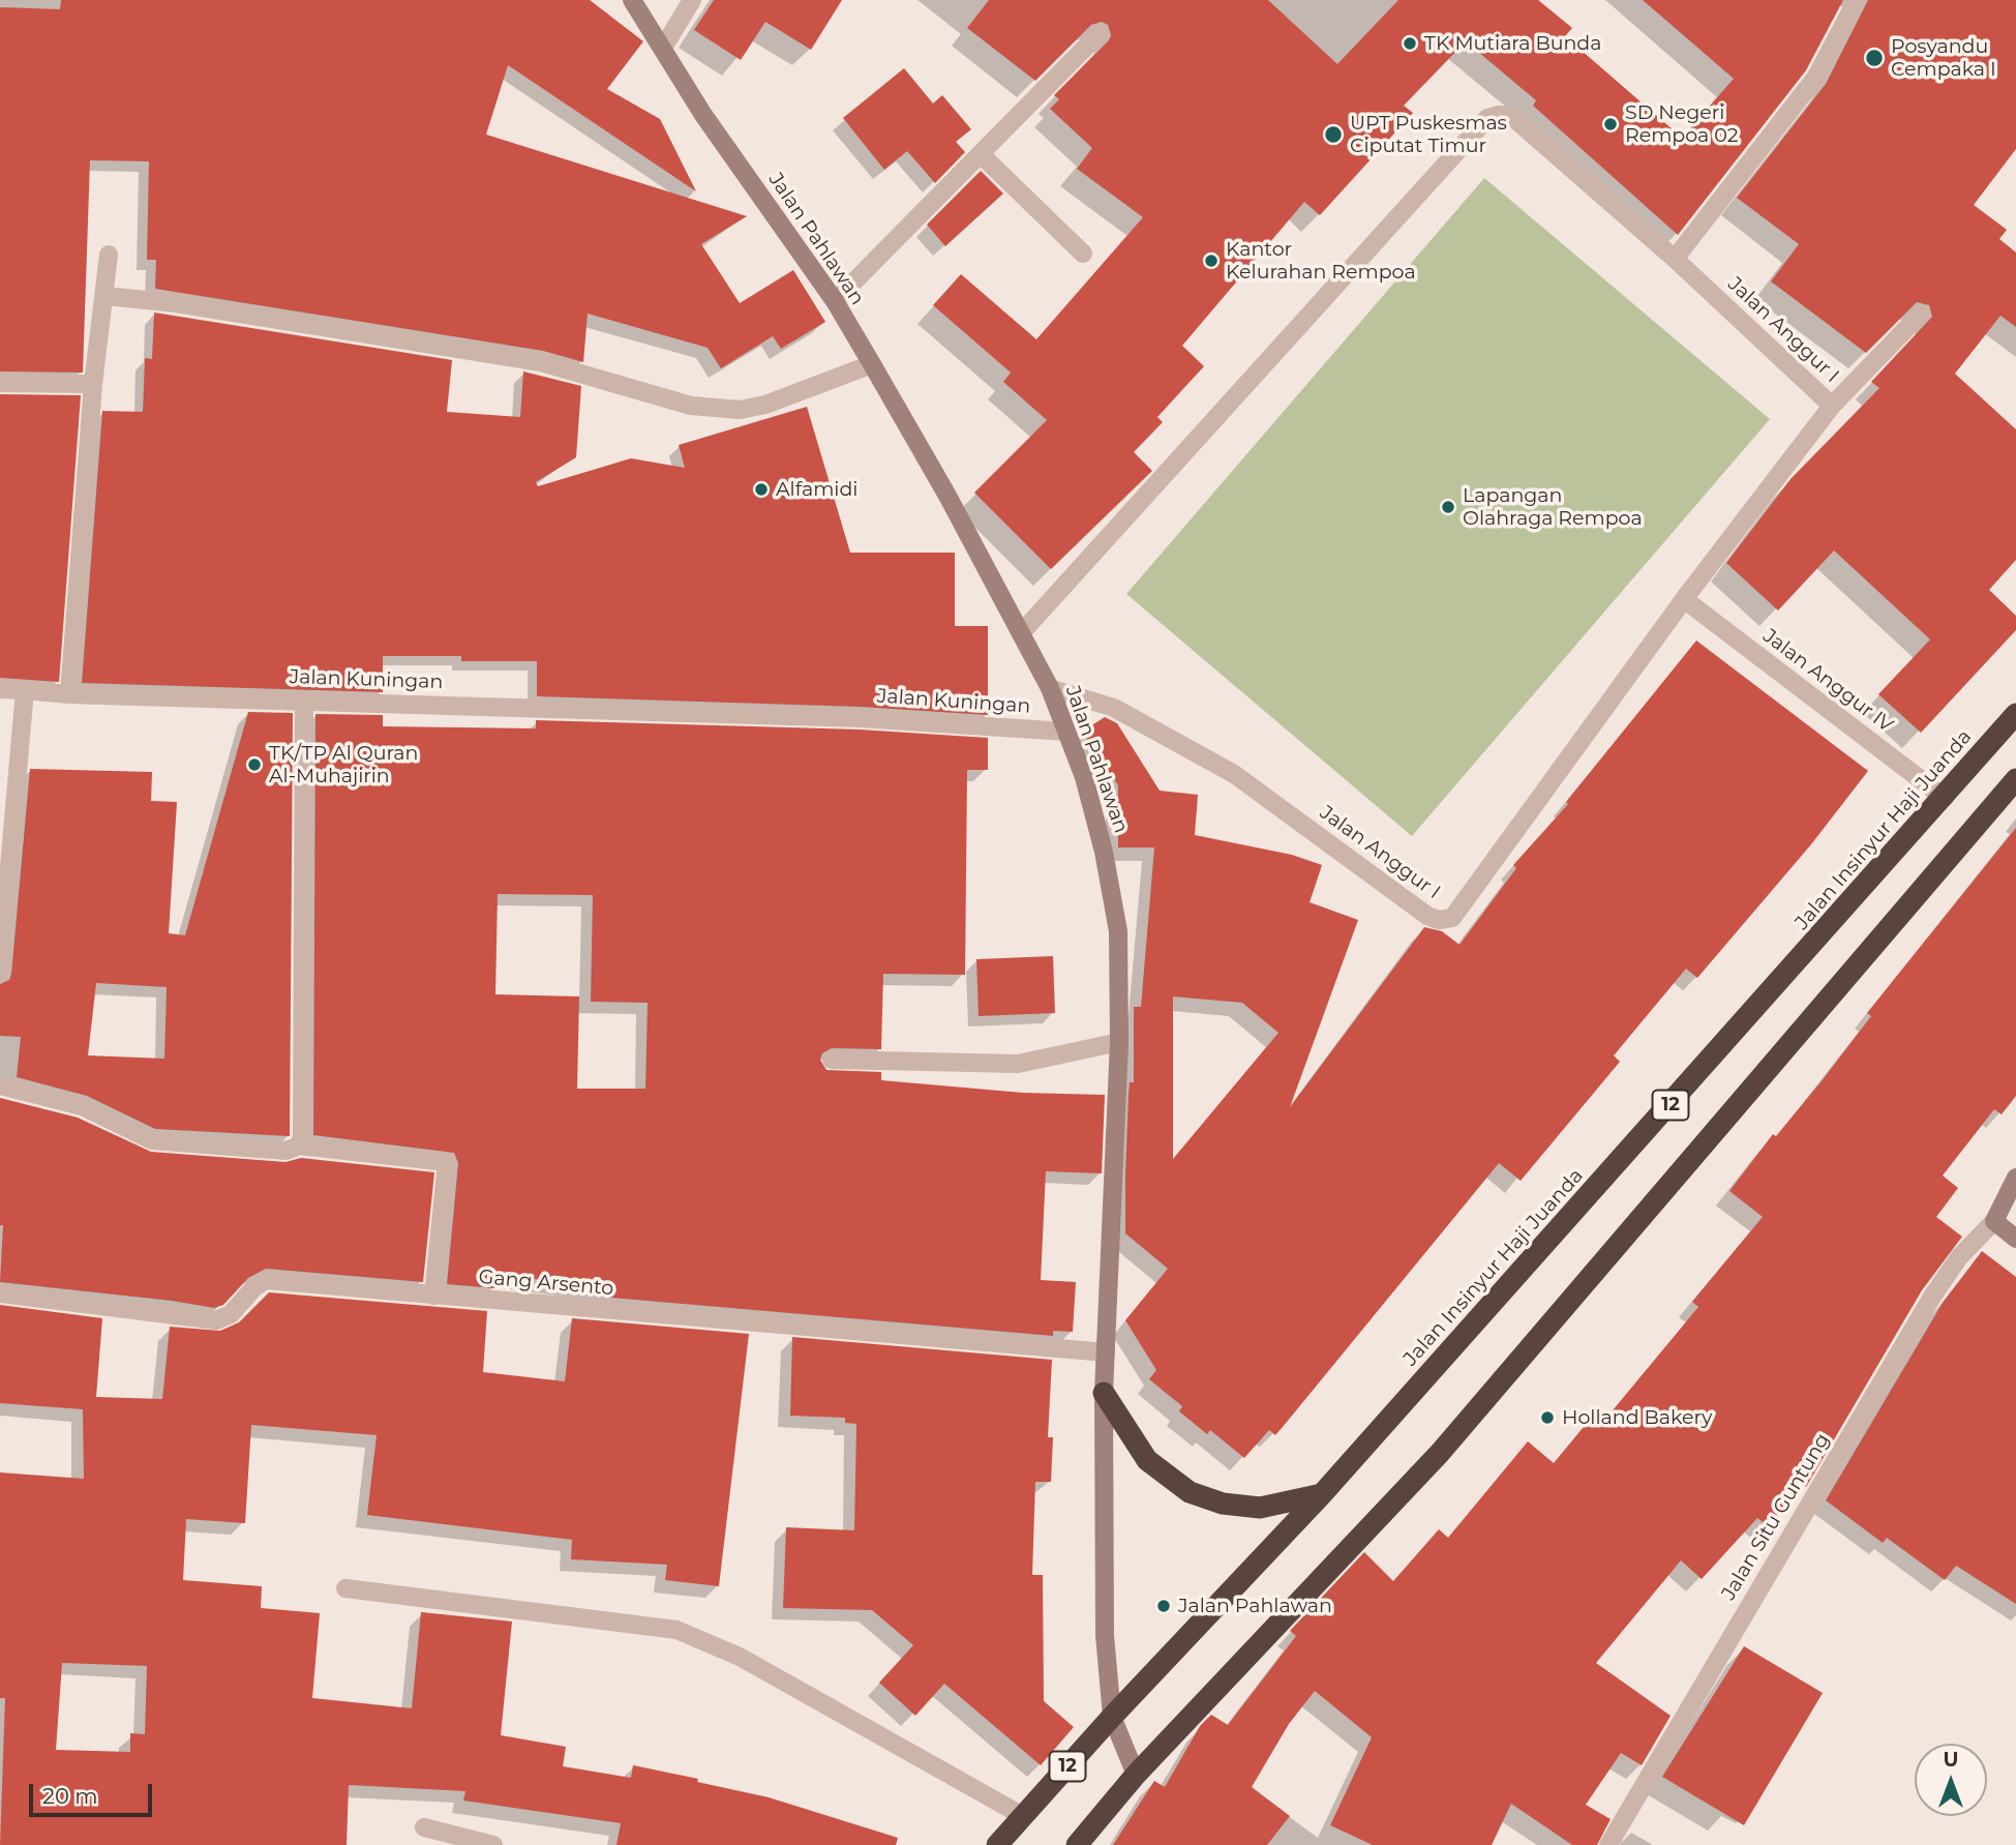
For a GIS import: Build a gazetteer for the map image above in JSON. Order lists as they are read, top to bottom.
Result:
{
  "streets": {
    "highway": ["Jalan Insinyur Haji Juanda", "12"],
    "main road": ["Jalan Pahlawan"],
    "street": [
      "Jalan Anggur I",
      "Jalan Kuningan",
      "Jalan Anggur IV",
      "Gang Arsento",
      "Jalan Situ Guntung"
    ]
  },
  "crossings": [
    ["Jalan Pahlawan", "Jalan Anggur I"],
    ["Jalan Pahlawan", "Jalan Kuningan"],
    ["Jalan Pahlawan", "Jalan Insinyur Haji Juanda"],
    ["Jalan Pahlawan", "12"],
    ["Jalan Pahlawan", "Gang Arsento"],
    ["Jalan Anggur I", "Jalan Anggur IV"],
    ["Jalan Anggur IV", "Jalan Insinyur Haji Juanda"]
  ],
  "places": [
    "TK Mutiara Bunda",
    "Posyandu Cempaka I",
    "SD Negeri Rempoa 02",
    "UPT Puskesmas Ciputat Timur",
    "Kantor Kelurahan Rempoa",
    "Alfamidi",
    "Lapangan Olahraga Rempoa",
    "TK/TP Al Quran Al-Muhajirin",
    "Holland Bakery",
    "Jalan Pahlawan"
  ],
  "scale_bar": "20 m",
  "north": "top"
}
